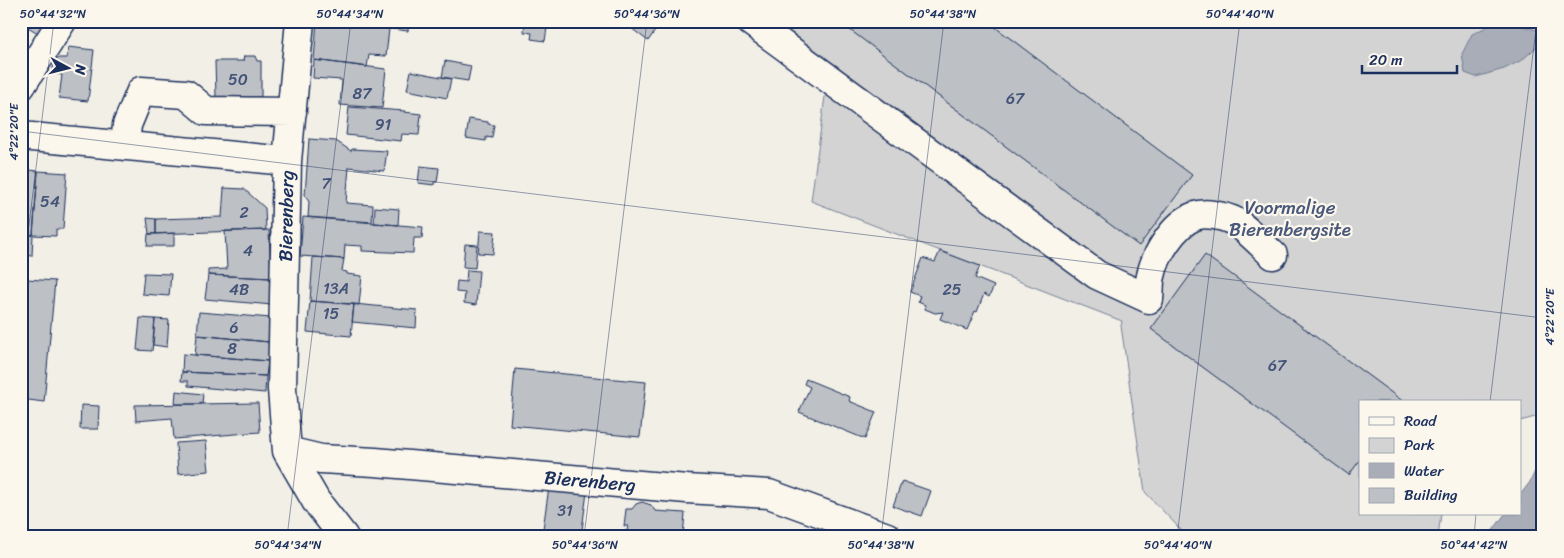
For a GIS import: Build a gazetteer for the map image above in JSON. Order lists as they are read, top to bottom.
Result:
{
  "streets": {
    "street": ["Bierenberg"]
  },
  "parks": ["Voormalige Bierenbergsite"],
  "house_numbers": [
    "50",
    "87",
    "67",
    "91",
    "7",
    "54",
    "2",
    "4",
    "13A",
    "4B",
    "25",
    "15",
    "6",
    "8",
    "67",
    "31"
  ],
  "legend": [
    "Road",
    "Park",
    "Water",
    "Building"
  ],
  "scale_bar": "20 m",
  "north": "right",
  "coordinates": [
    "50°44'32\"N",
    "50°44'34\"N",
    "50°44'36\"N",
    "50°44'38\"N",
    "50°44'40\"N",
    "4°22'20\"E",
    "50°44'42\"N"
  ]
}
